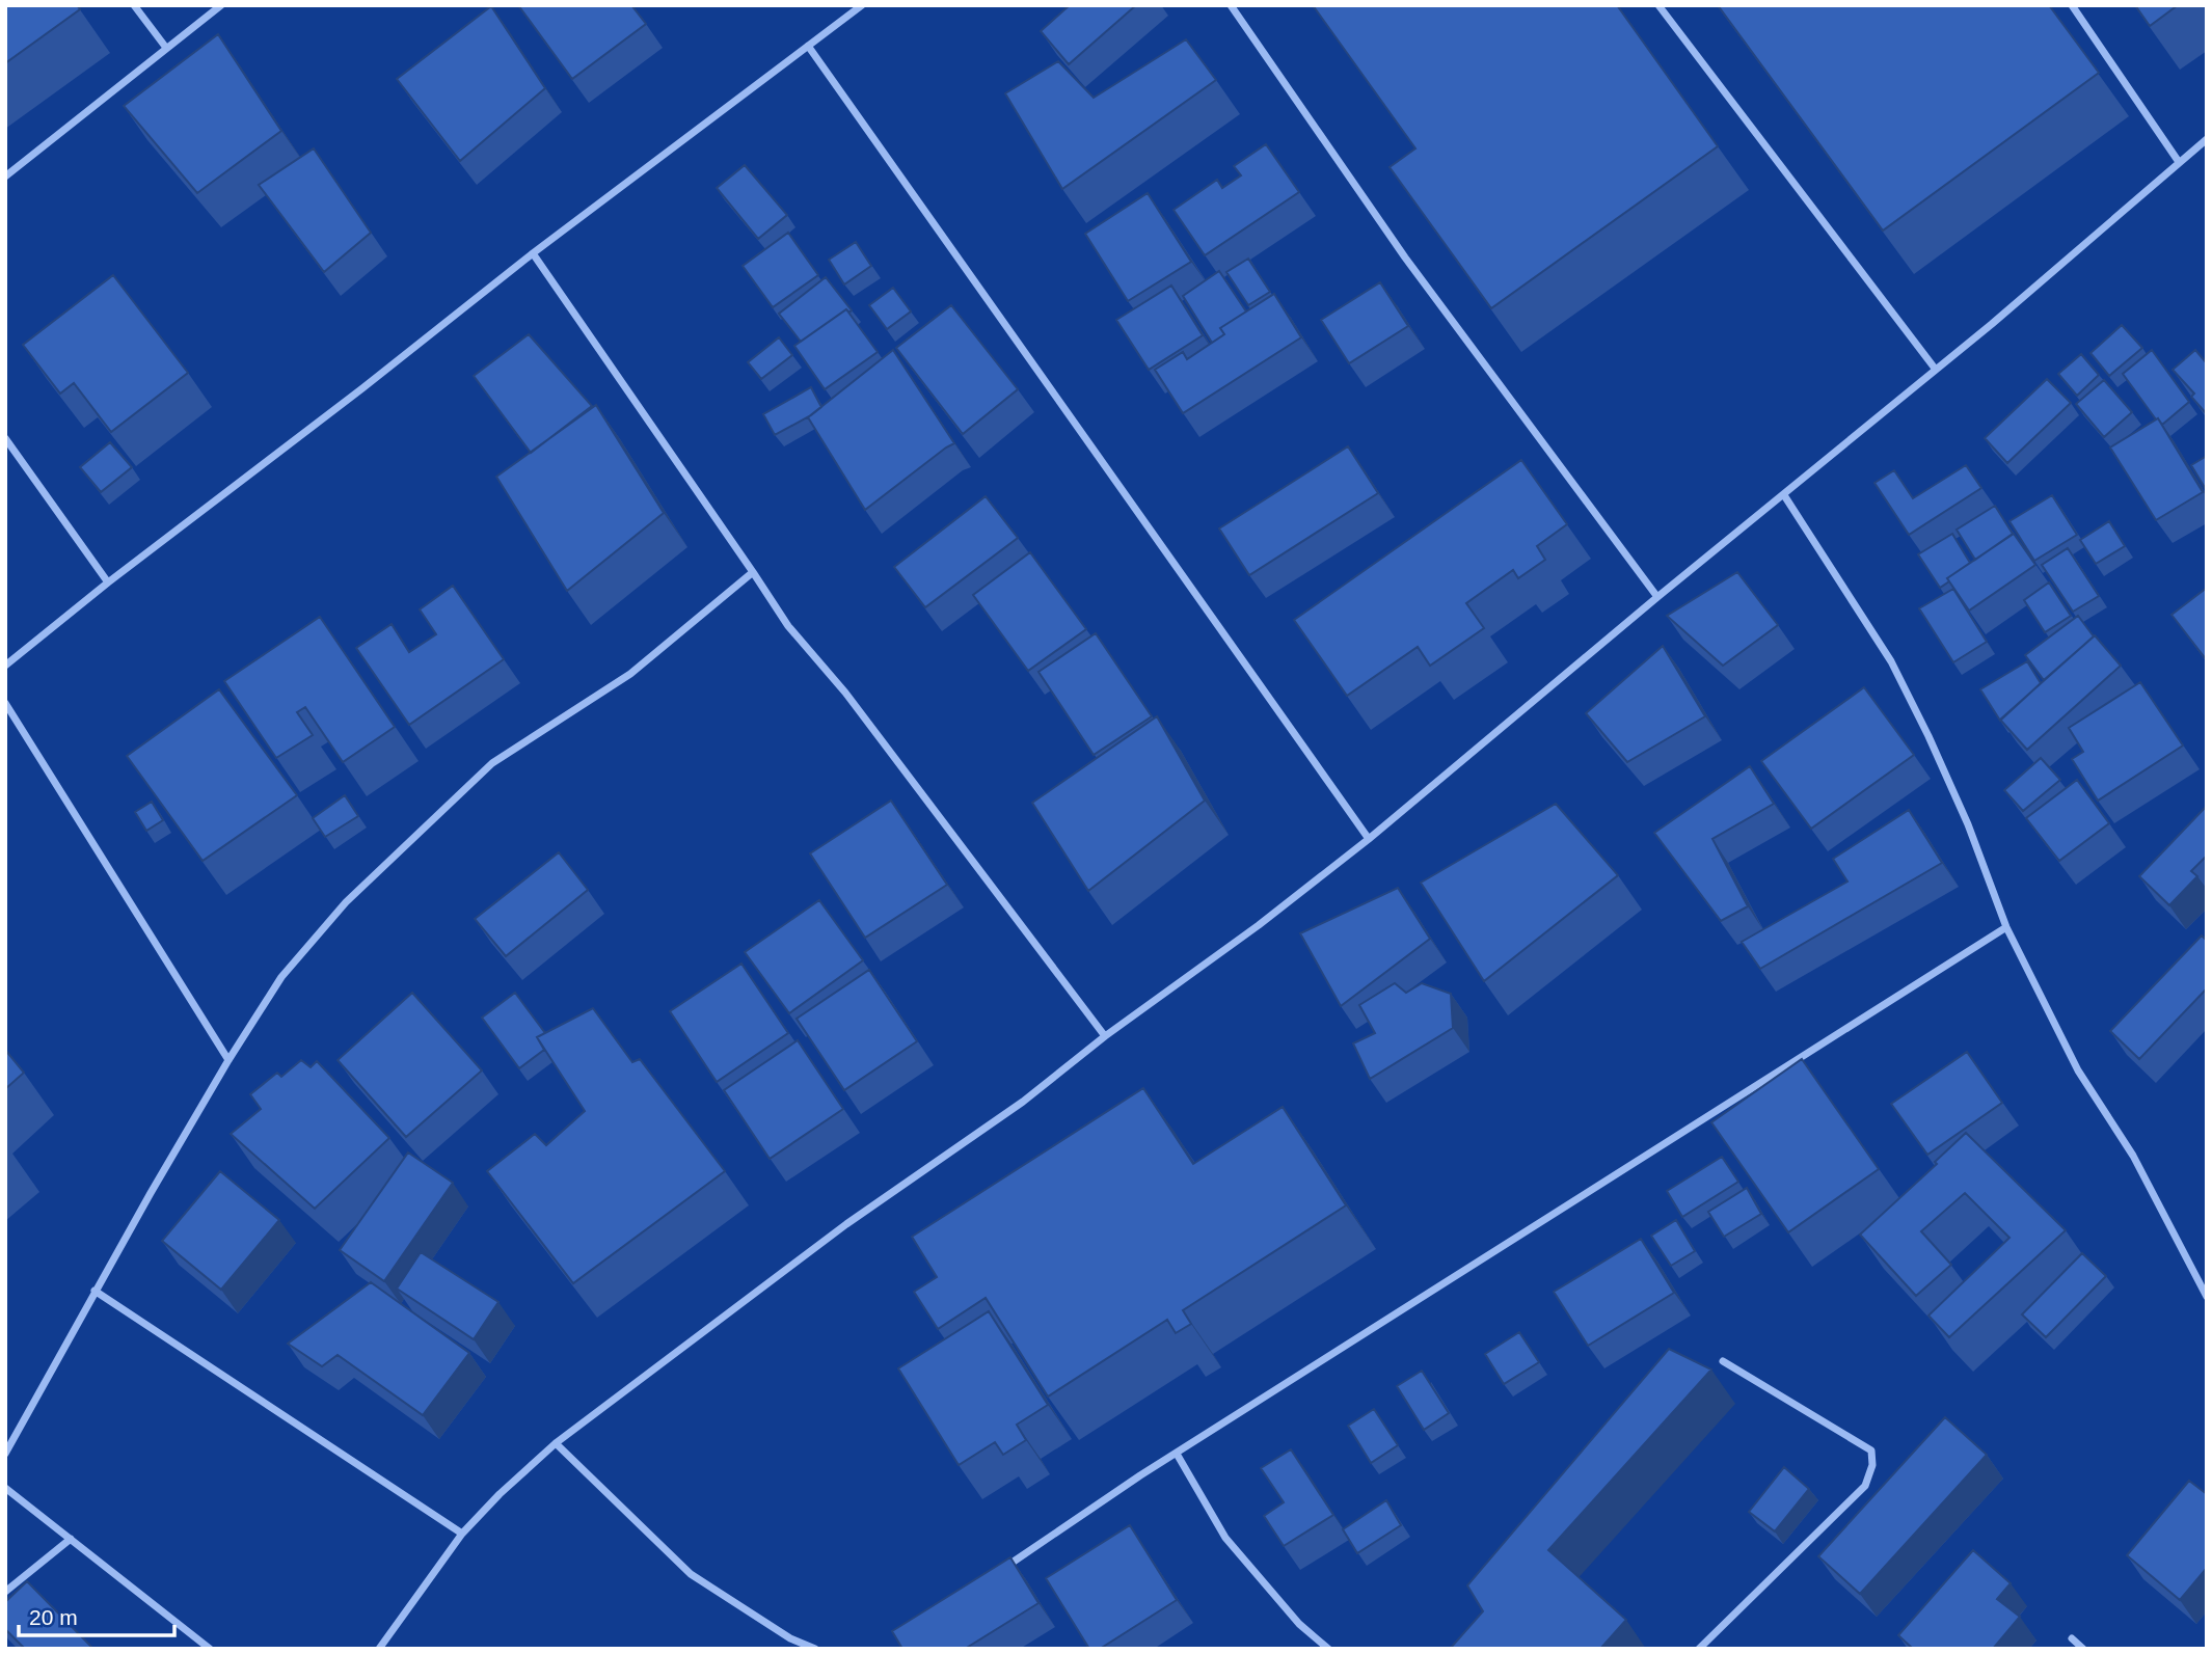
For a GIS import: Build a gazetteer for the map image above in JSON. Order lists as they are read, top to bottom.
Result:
{
  "scale_bar": "20 m"
}
